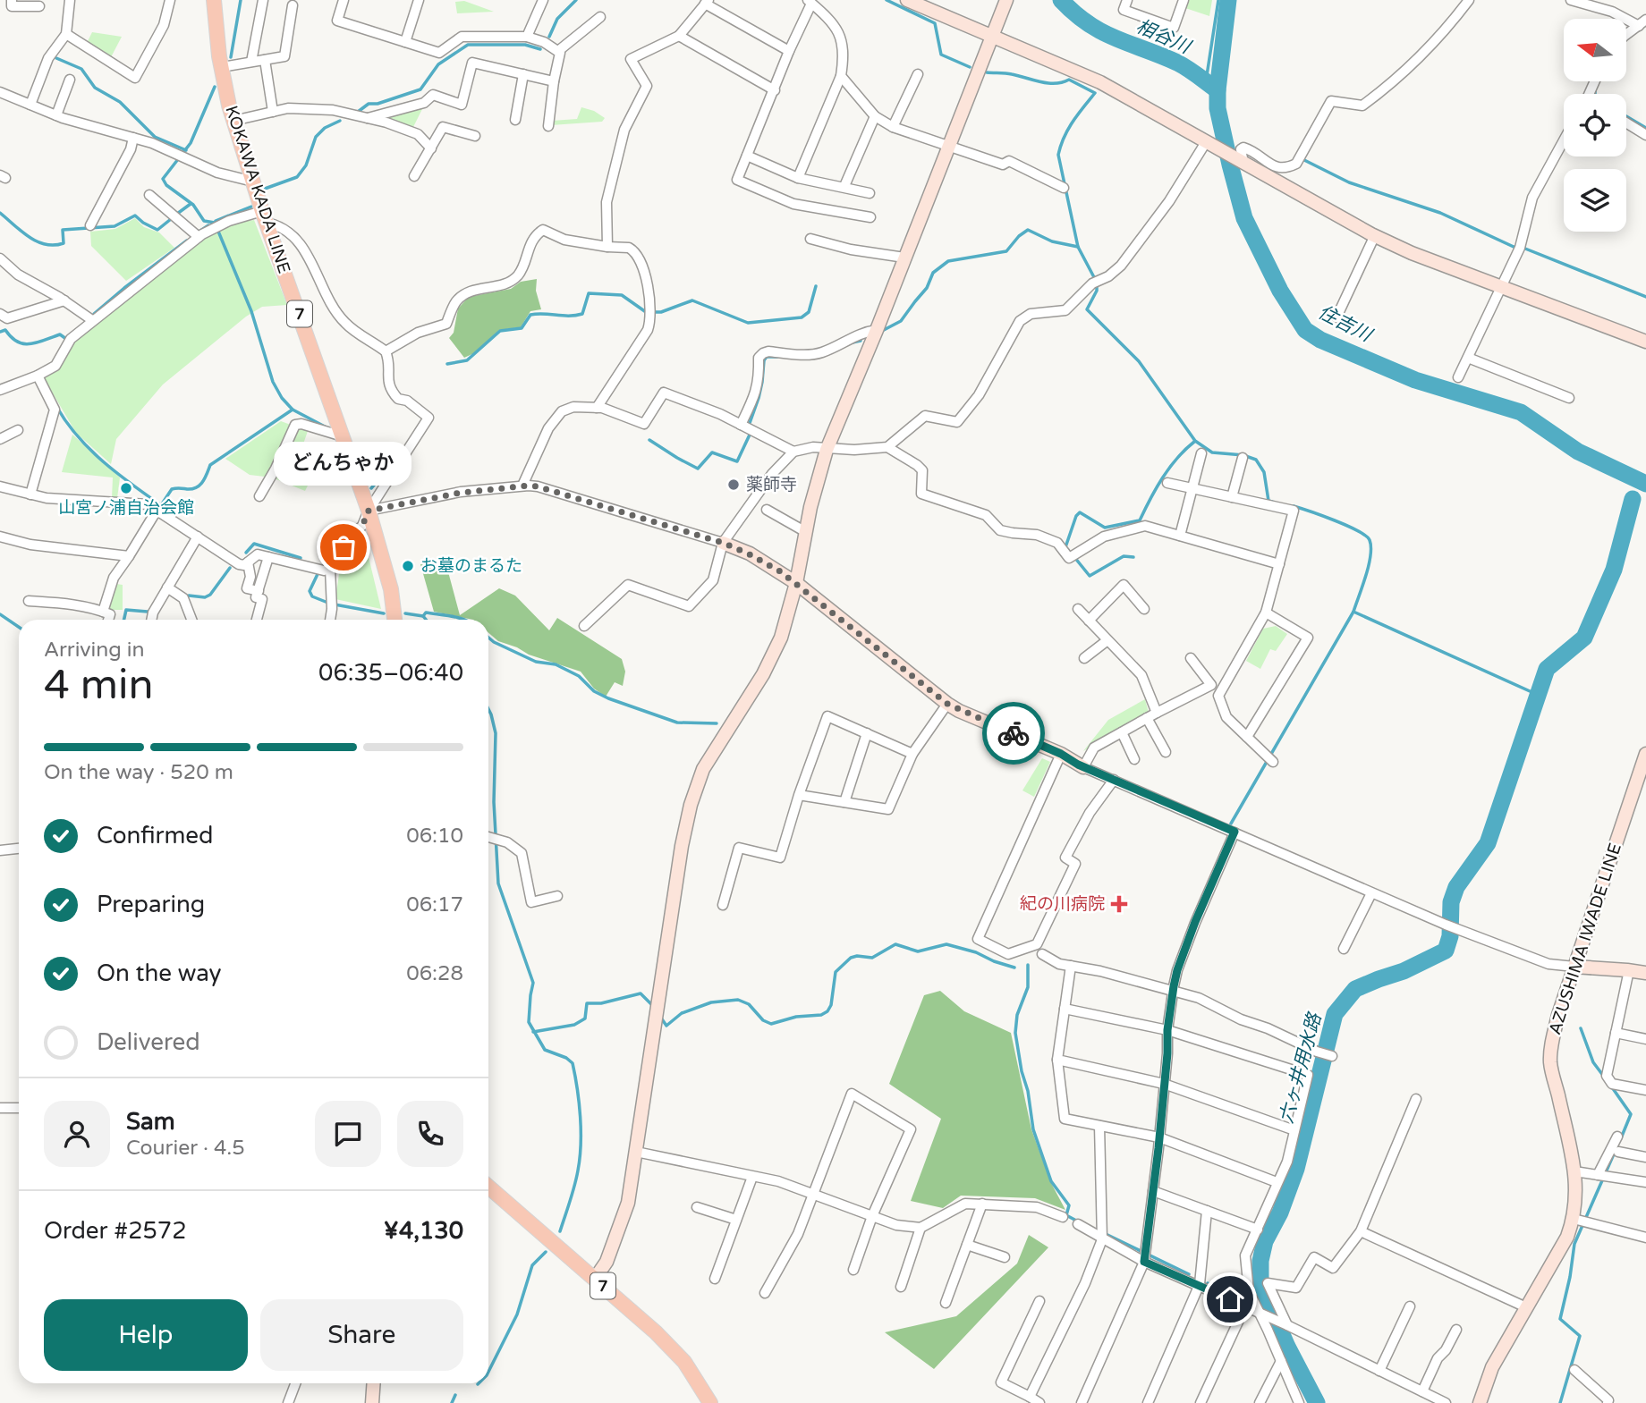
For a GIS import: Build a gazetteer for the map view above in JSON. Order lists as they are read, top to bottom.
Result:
{
  "streets": {
    "main road": ["KOKAWA KADA LINE", "7"],
    "street": ["AZUSHIMA IWADE LINE"]
  },
  "water": ["相谷川", "住吉川", "六ヶ井用水路"],
  "places": {
    "other": [
      "薬師寺",
      "山宮ノ浦自治会館",
      "どんちゃか",
      "お墓のまるた"
    ],
    "health": ["紀の川病院"]
  },
  "north": "left",
  "page": {
    "bubble": "どんちゃか",
    "heading": ["4 min", "Arriving in", "06:35–06:40"],
    "panel": [
      "Sam",
      "Courier · 4.5",
      "Order #2572",
      "¥4,130"
    ],
    "bar": "On the way · 520 m",
    "list": [
      ["Confirmed", "06:10"],
      ["Preparing", "06:17"],
      ["On the way", "06:28"],
      "Delivered"
    ],
    "buttons": ["Help", "Share"]
  }
}
